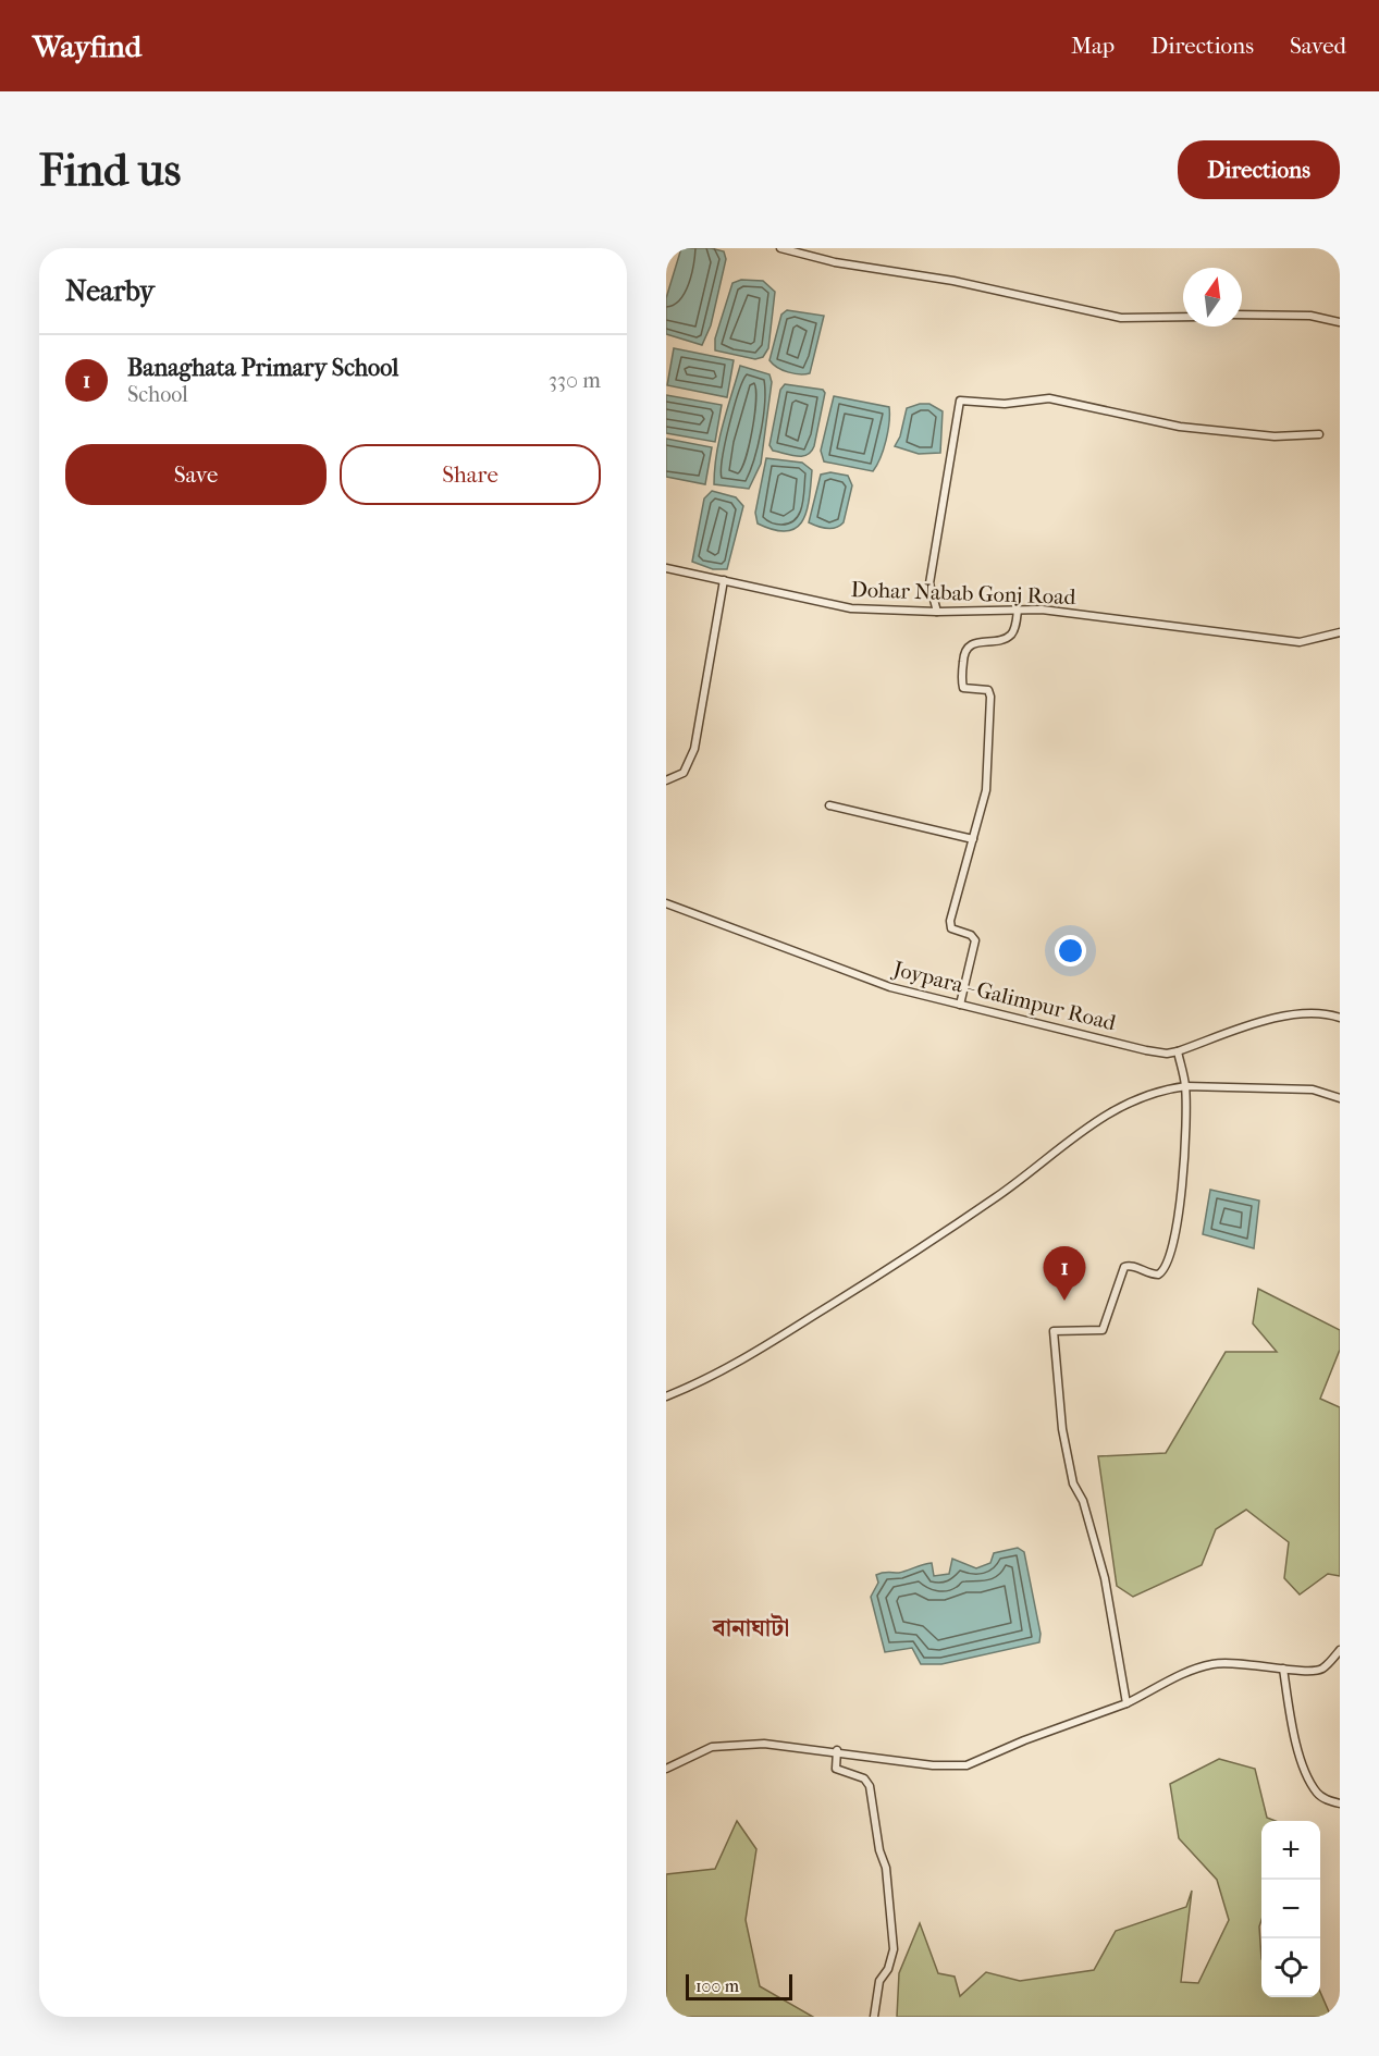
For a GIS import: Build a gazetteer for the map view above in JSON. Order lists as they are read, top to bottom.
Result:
{
  "streets": {
    "street": ["Dohar Nabab Gonj Road", "Joypara - Galimpur Road"]
  },
  "districts": ["বানাঘাটা"],
  "scale_bar": "100 m",
  "north": "top",
  "page": {
    "header": "Wayfind",
    "nav": ["Map", "Directions", "Saved"],
    "buttons": [
      "Directions",
      ["Save", "Share"]
    ],
    "title": "Find us",
    "heading": "Nearby",
    "list": [
      {
        "mark": "1",
        "name": "Banaghata Primary School",
        "note": "School",
        "value": "330 m"
      }
    ],
    "pins": "1",
    "map_buttons": ["+", "−"],
    "scale": "100 m"
  }
}
